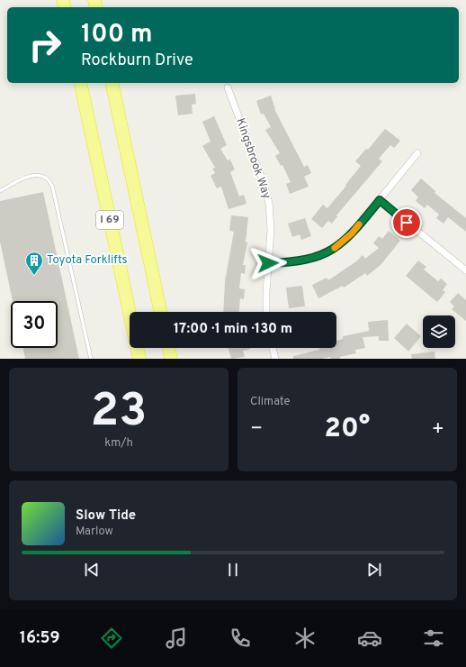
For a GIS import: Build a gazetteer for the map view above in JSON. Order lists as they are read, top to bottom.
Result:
{
  "streets": {
    "highway": ["I 69"],
    "street": ["Kingsbrook Way"]
  },
  "places": {
    "building": ["Toyota Forklifts"]
  },
  "page": {
    "turn": ["100 m", "Rockburn Drive"],
    "limit": "30",
    "trip": "17:00 · 1 min · 130 m",
    "tile": [
      ["23", "km/h"],
      "Climate"
    ],
    "heat": ["−", "20°", "+"],
    "song": ["Slow Tide", "Marlow"],
    "tabs": "16:59"
  }
}
